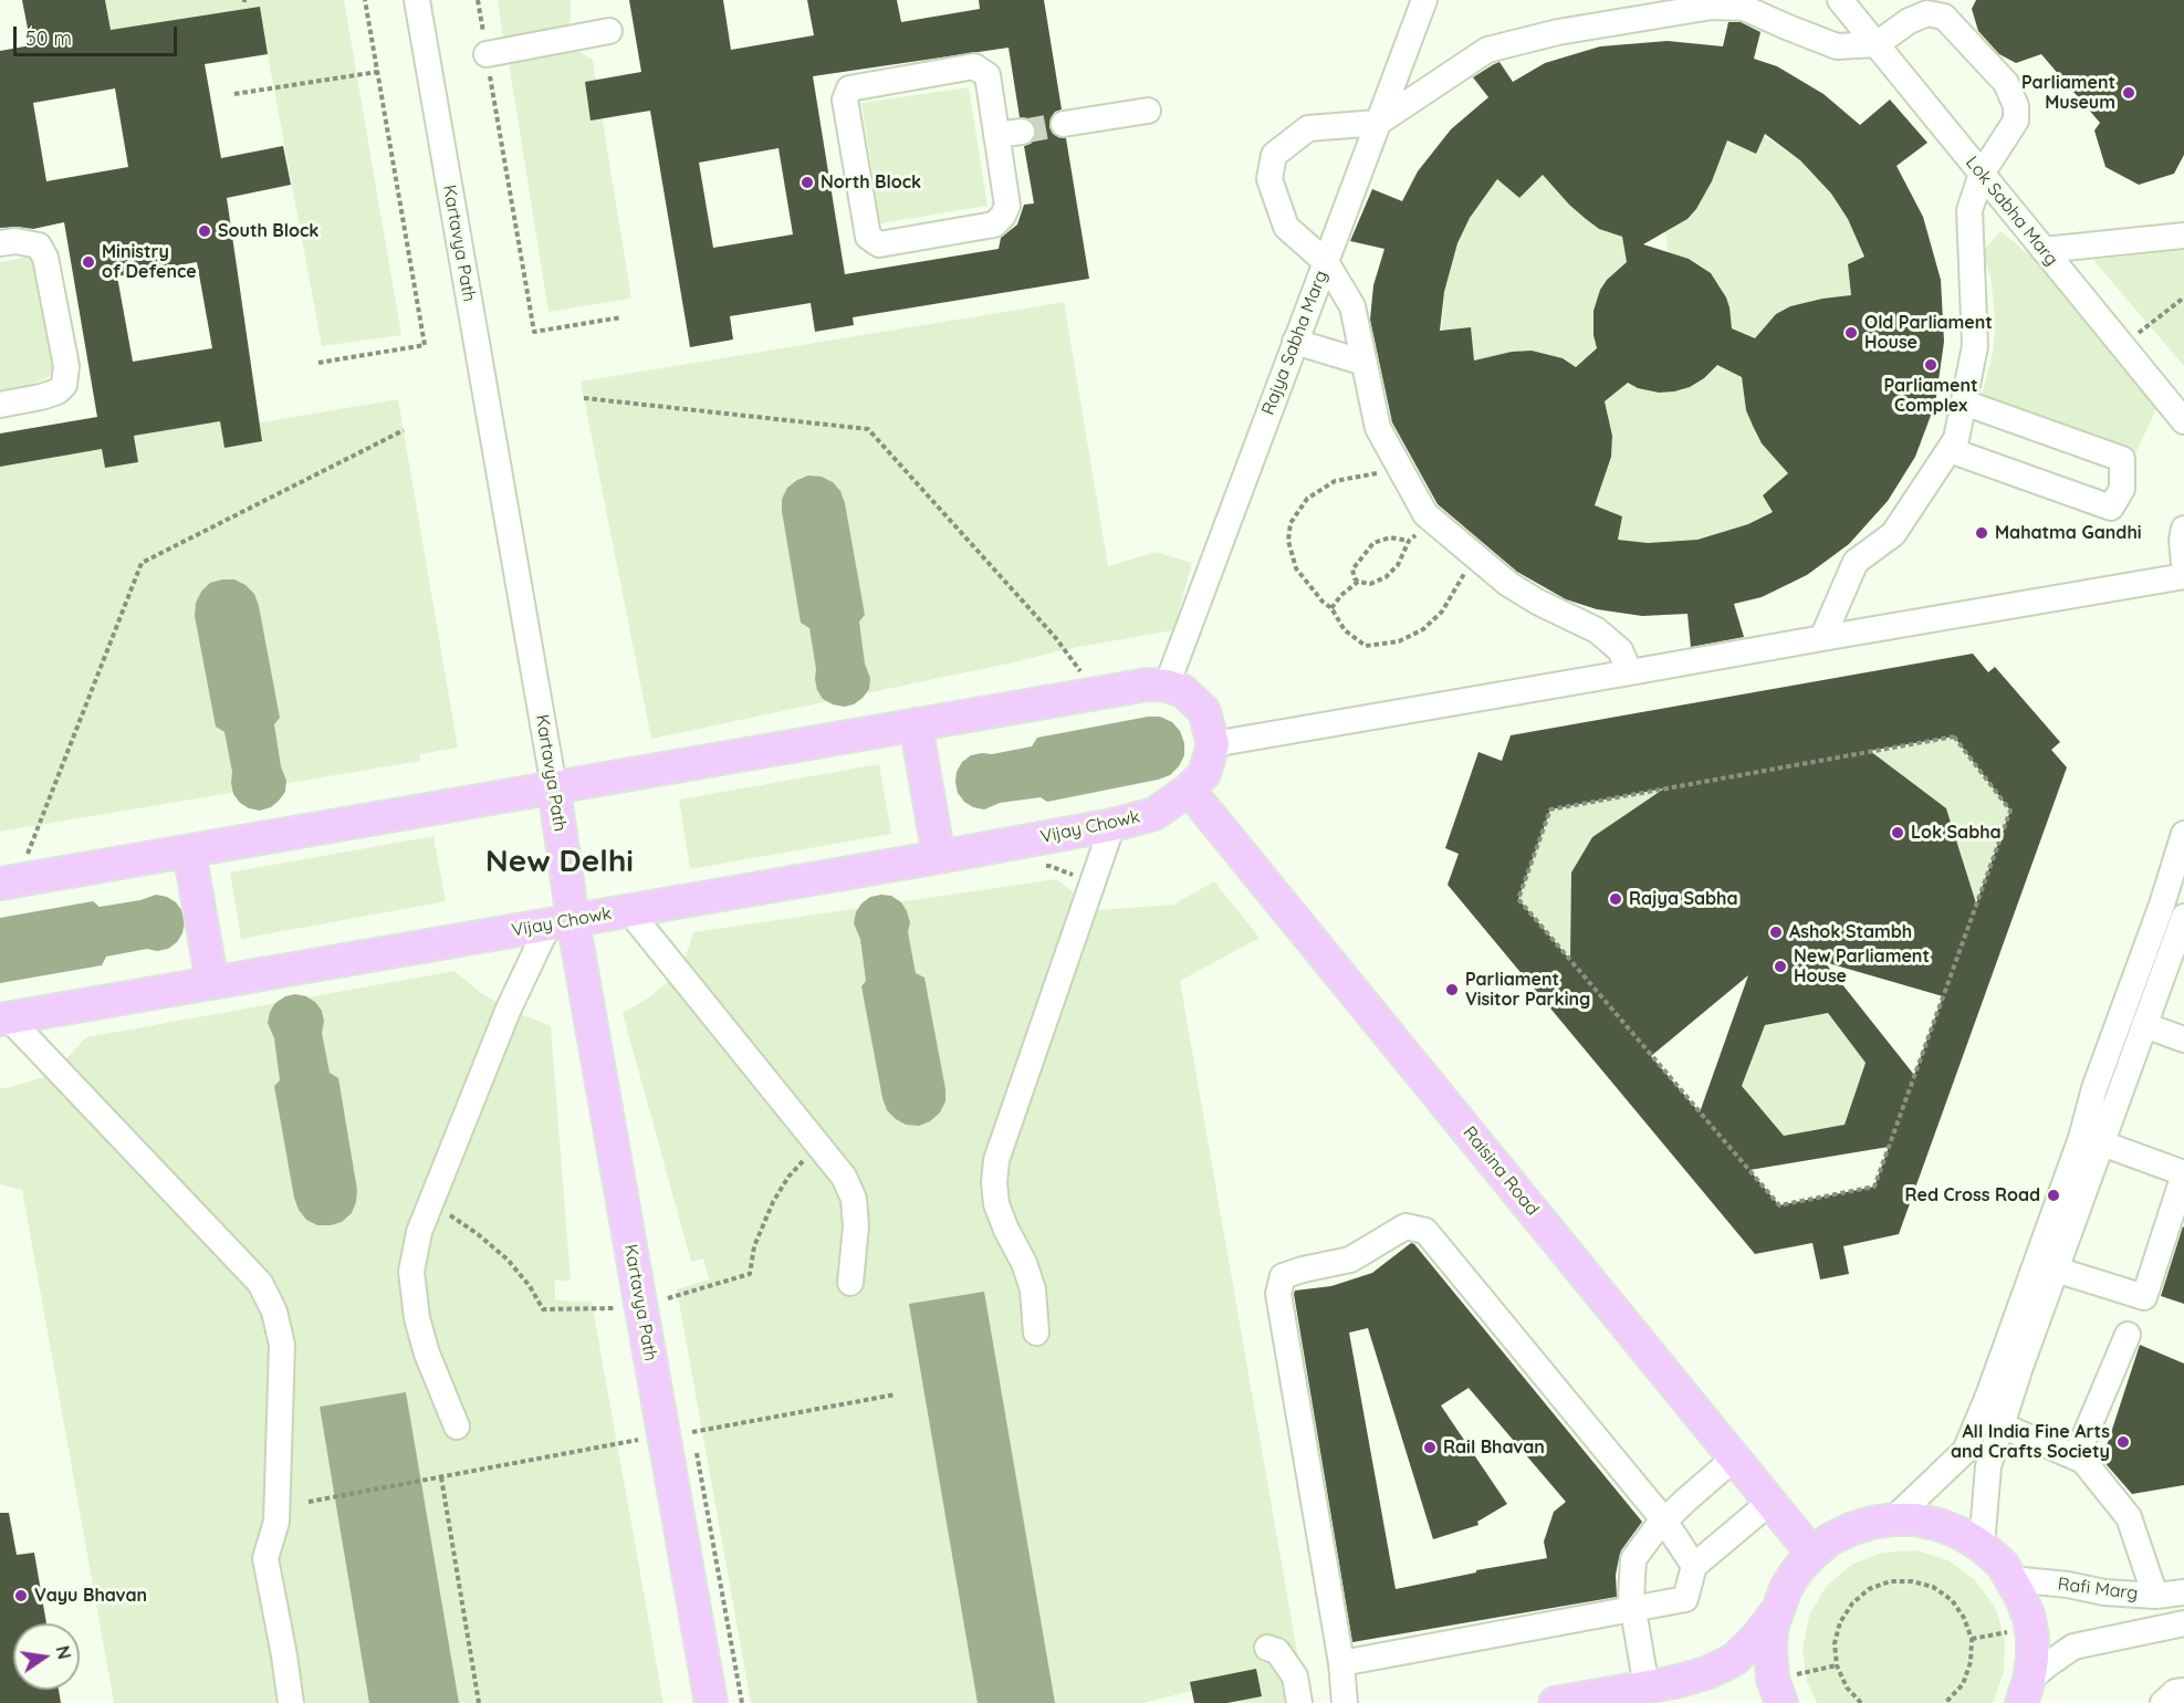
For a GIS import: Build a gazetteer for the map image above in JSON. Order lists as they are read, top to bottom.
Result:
{
  "streets": {
    "main road": ["Kartavya Path", "Vijay Chowk", "Raisina Road"],
    "street": ["Lok Sabha Marg", "Rajya Sabha Marg", "Rafi Marg"]
  },
  "crossings": [
    ["Kartavya Path", "Vijay Chowk"],
    ["Vijay Chowk", "Raisina Road"]
  ],
  "districts": ["New Delhi"],
  "places": [
    "Parliament Museum",
    "North Block",
    "South Block",
    "Ministry of Defence",
    "Old Parliament House",
    "Parliament Complex",
    "Mahatma Gandhi",
    "Lok Sabha",
    "Rajya Sabha",
    "Ashok Stambh",
    "New Parliament House",
    "Parliament Visitor Parking",
    "Red Cross Road",
    "All India Fine Arts and Crafts Society",
    "Rail Bhavan",
    "Vayu Bhavan"
  ],
  "scale_bar": "50 m",
  "north": "right"
}
